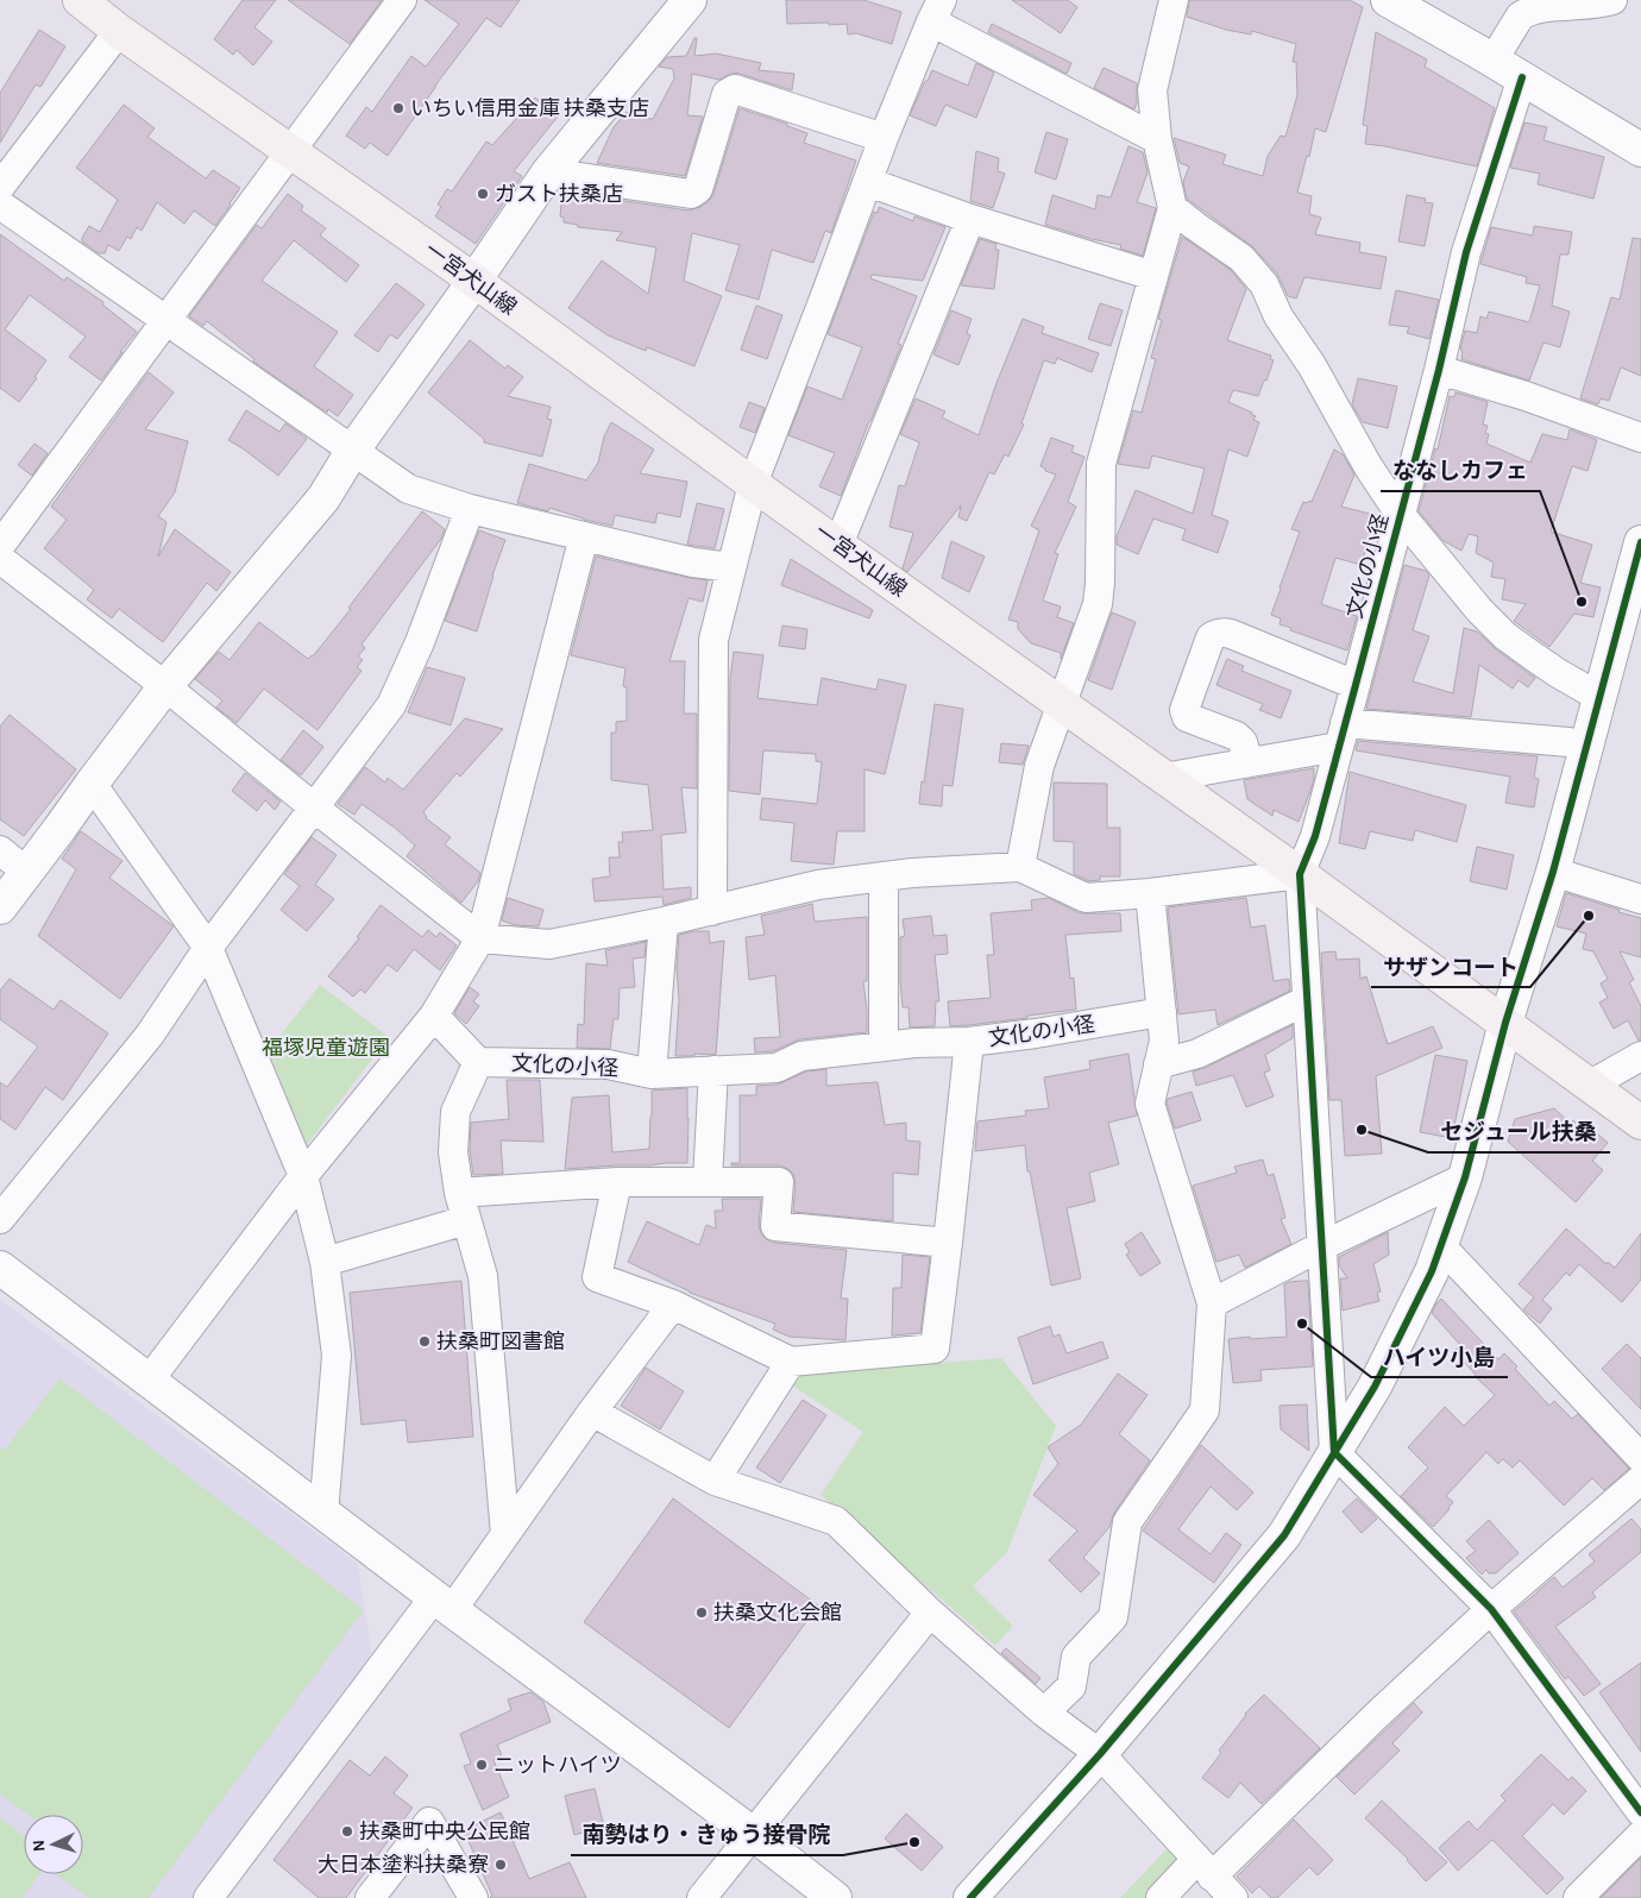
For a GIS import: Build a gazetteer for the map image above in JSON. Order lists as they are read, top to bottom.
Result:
{
  "streets": {
    "main road": ["一宮犬山線"],
    "street": ["文化の小径"]
  },
  "crossings": [
    ["一宮犬山線", "文化の小径"]
  ],
  "parks": ["福塚児童遊園"],
  "places": [
    "いちい信用金庫 扶桑支店",
    "ガスト扶桑店",
    "ななしカフェ",
    "サザンコート",
    "セジュール扶桑",
    "ハイツ小島",
    "扶桑町図書館",
    "扶桑文化会館",
    "ニットハイツ",
    "扶桑町中央公民館",
    "南勢はり・きゅう接骨院",
    "大日本塗料扶桑寮"
  ],
  "north": "left"
}
